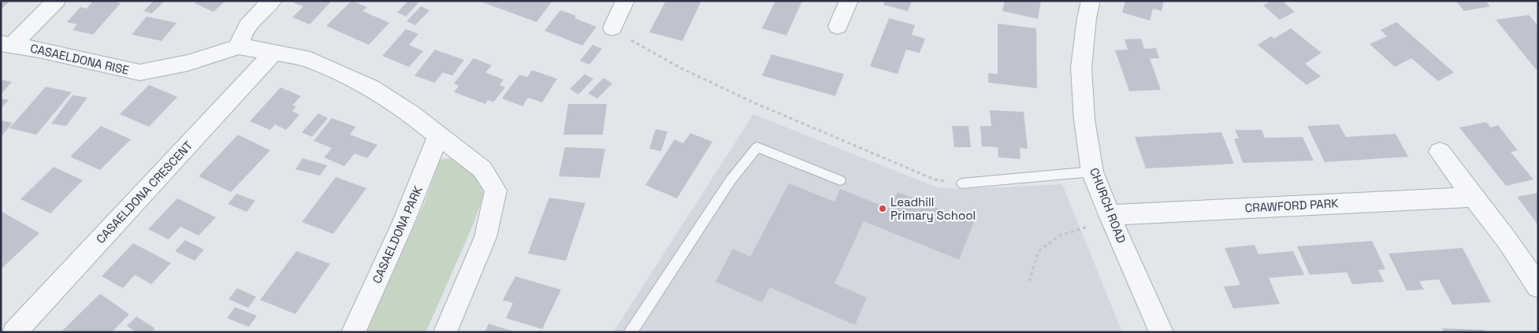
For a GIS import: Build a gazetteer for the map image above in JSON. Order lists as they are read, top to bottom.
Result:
{
  "streets": {
    "street": [
      "CASAELDONA RISE",
      "CASAELDONA CRESCENT",
      "CHURCH ROAD",
      "CRAWFORD PARK",
      "CASAELDONA PARK"
    ]
  },
  "crossings": [
    ["CHURCH ROAD", "CRAWFORD PARK"]
  ],
  "places": ["Leadhill Primary School"]
}
